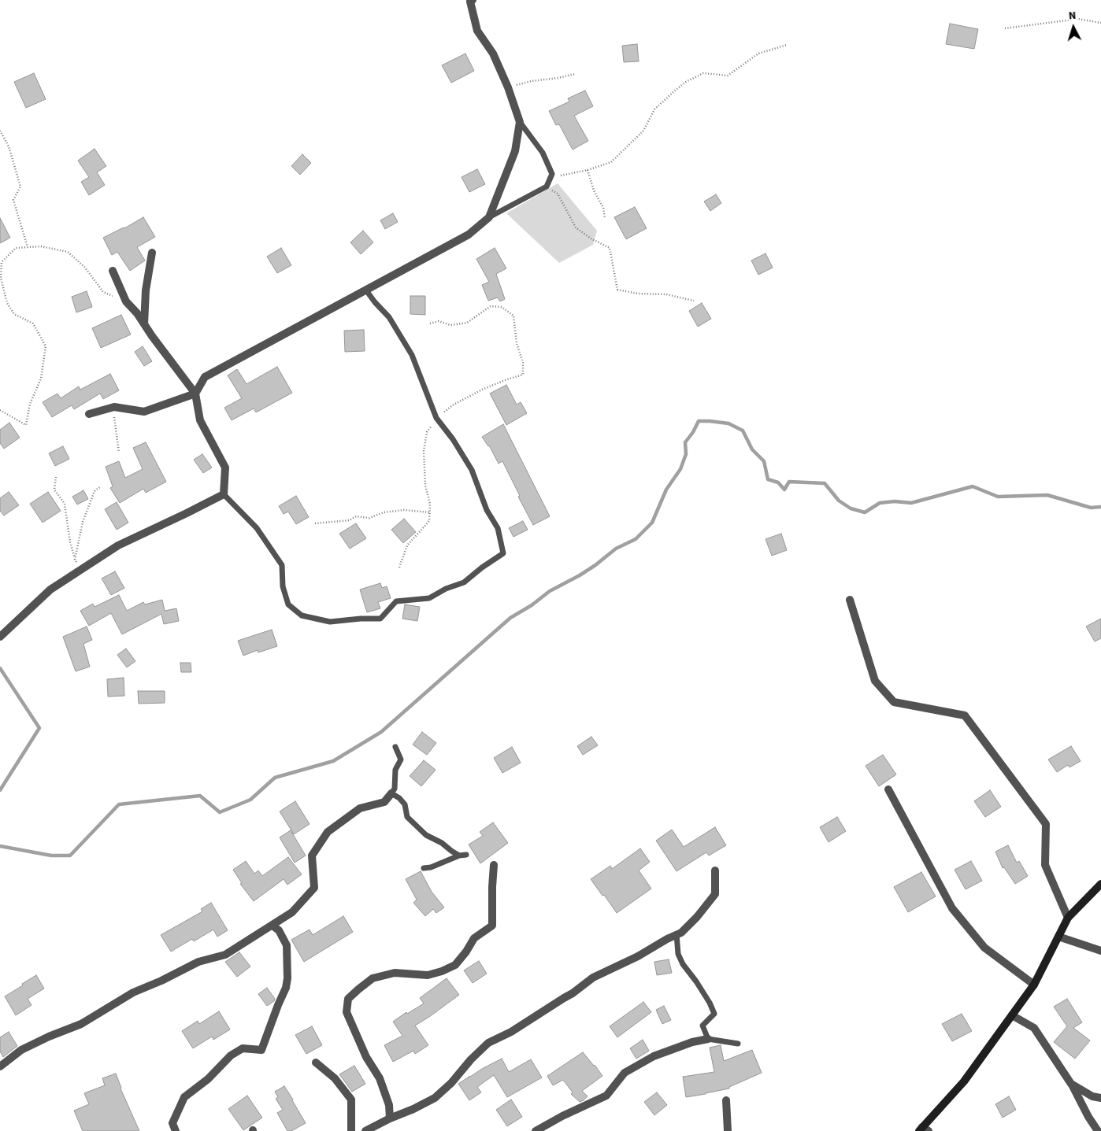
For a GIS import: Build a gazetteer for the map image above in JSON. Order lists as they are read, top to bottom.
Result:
{
  "north": "top"
}
